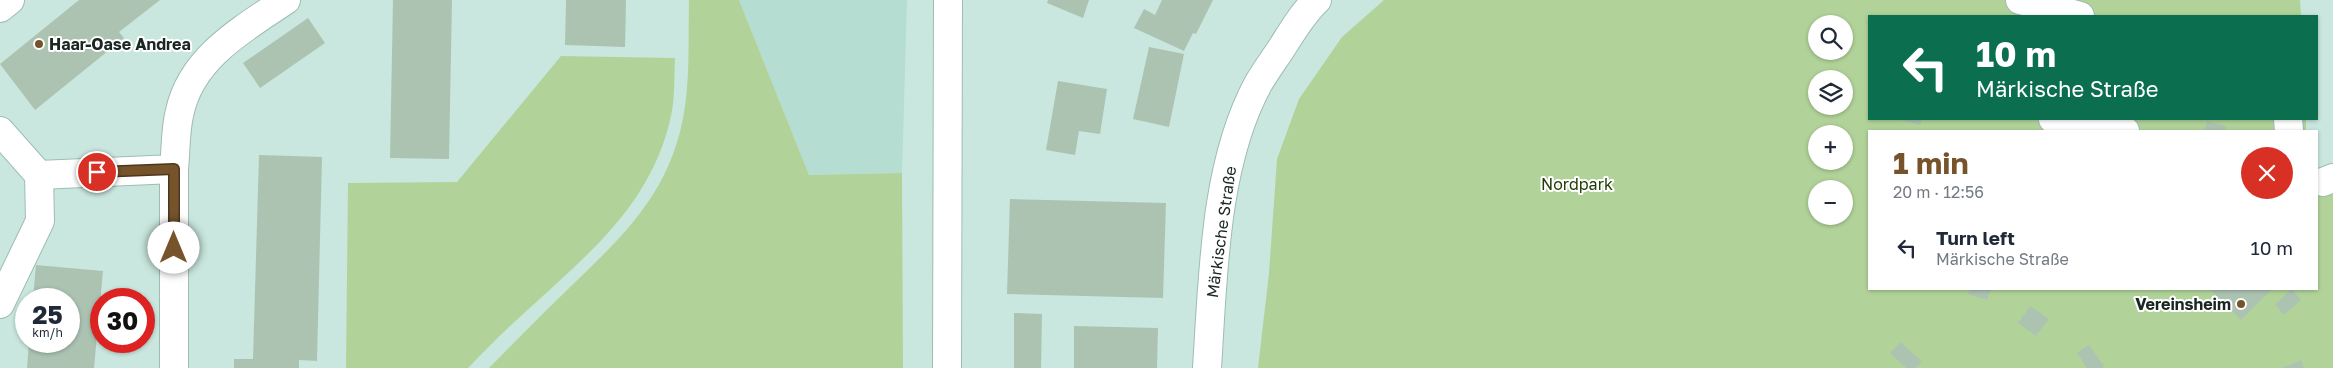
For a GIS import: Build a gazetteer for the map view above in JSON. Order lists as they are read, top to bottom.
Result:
{
  "streets": {
    "street": ["Märkische Straße"]
  },
  "parks": ["Nordpark"],
  "places": ["Haar-Oase Andrea", "Vereinsheim"],
  "page": {
    "map_buttons": ["+", "−"],
    "turn": ["10 m", "Märkische Straße"],
    "heading": ["1 min", "20 m · 12:56"],
    "list": [
      {
        "name": "Turn left",
        "note": "Märkische Straße",
        "value": "10 m"
      }
    ],
    "speed": "25 km/h",
    "limit": "30"
  }
}
